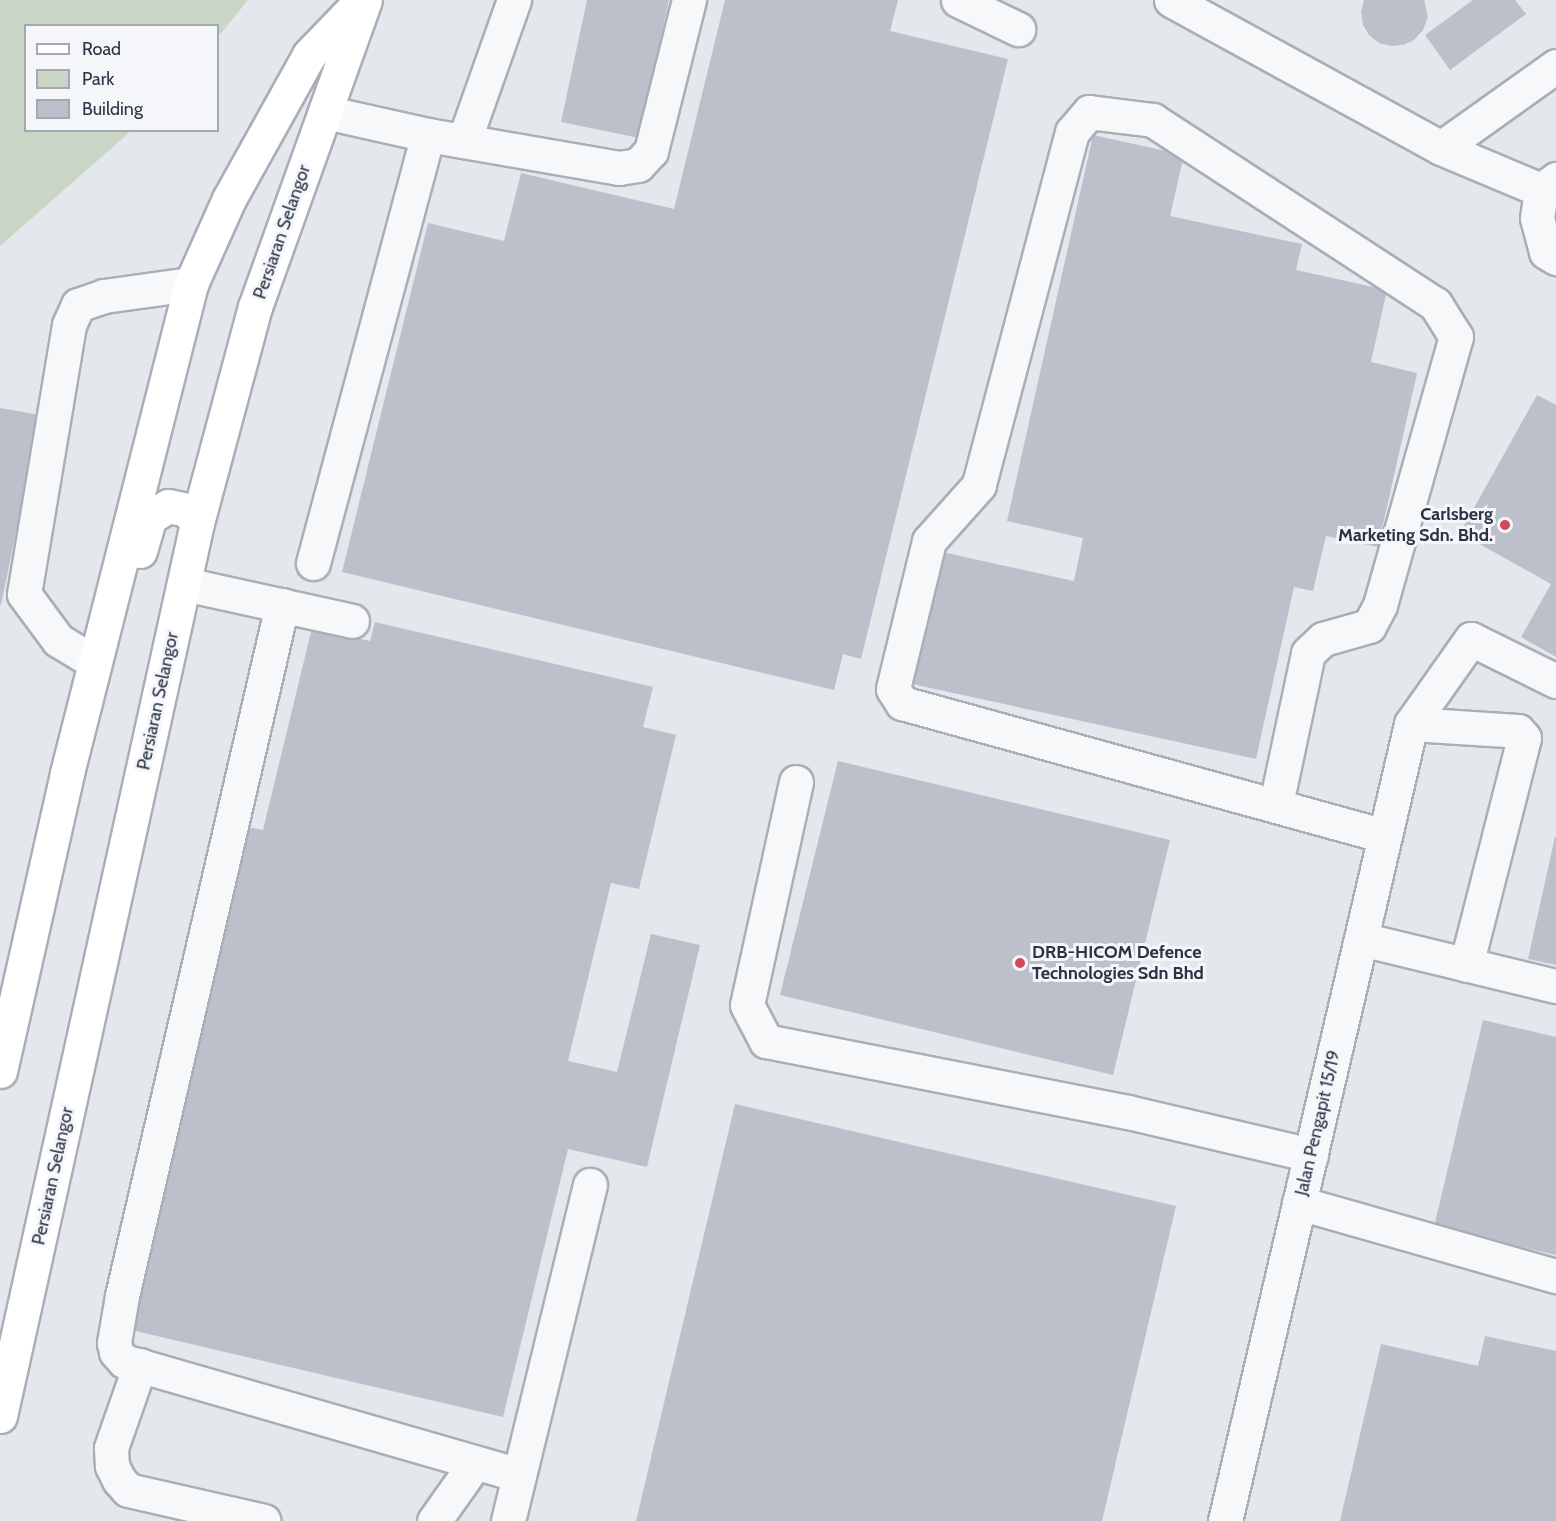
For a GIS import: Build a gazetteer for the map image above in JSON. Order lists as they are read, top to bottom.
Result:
{
  "streets": {
    "main road": ["Persiaran Selangor"],
    "street": ["Jalan Pengapit 15/19"]
  },
  "places": ["Carlsberg Marketing Sdn. Bhd.", "DRB-HICOM Defence Technologies Sdn Bhd"],
  "legend": ["Road", "Park", "Building"]
}
